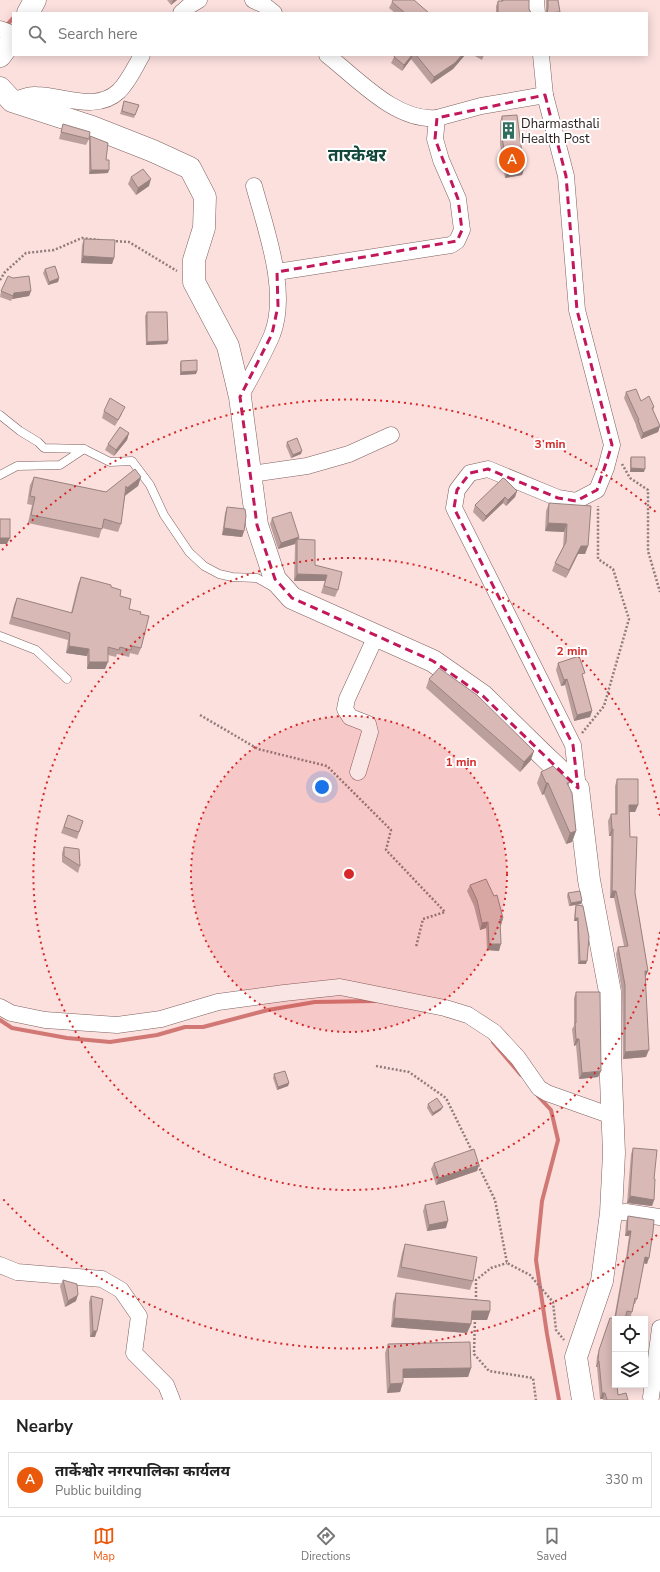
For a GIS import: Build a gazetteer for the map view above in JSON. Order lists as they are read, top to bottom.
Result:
{
  "districts": ["तारकेश्वर"],
  "places": {
    "building": ["Dharmasthali Health Post"]
  },
  "page": {
    "search": "Search here",
    "pins": "A",
    "heading": "Nearby",
    "list": [
      {
        "mark": "A",
        "name": "तार्केश्वोर नगरपालिका कार्यलय",
        "note": "Public building",
        "value": "330 m"
      }
    ],
    "nav": ["Map", "Directions", "Saved"]
  },
  "rings": ["3 min", "2 min", "1 min"]
}
